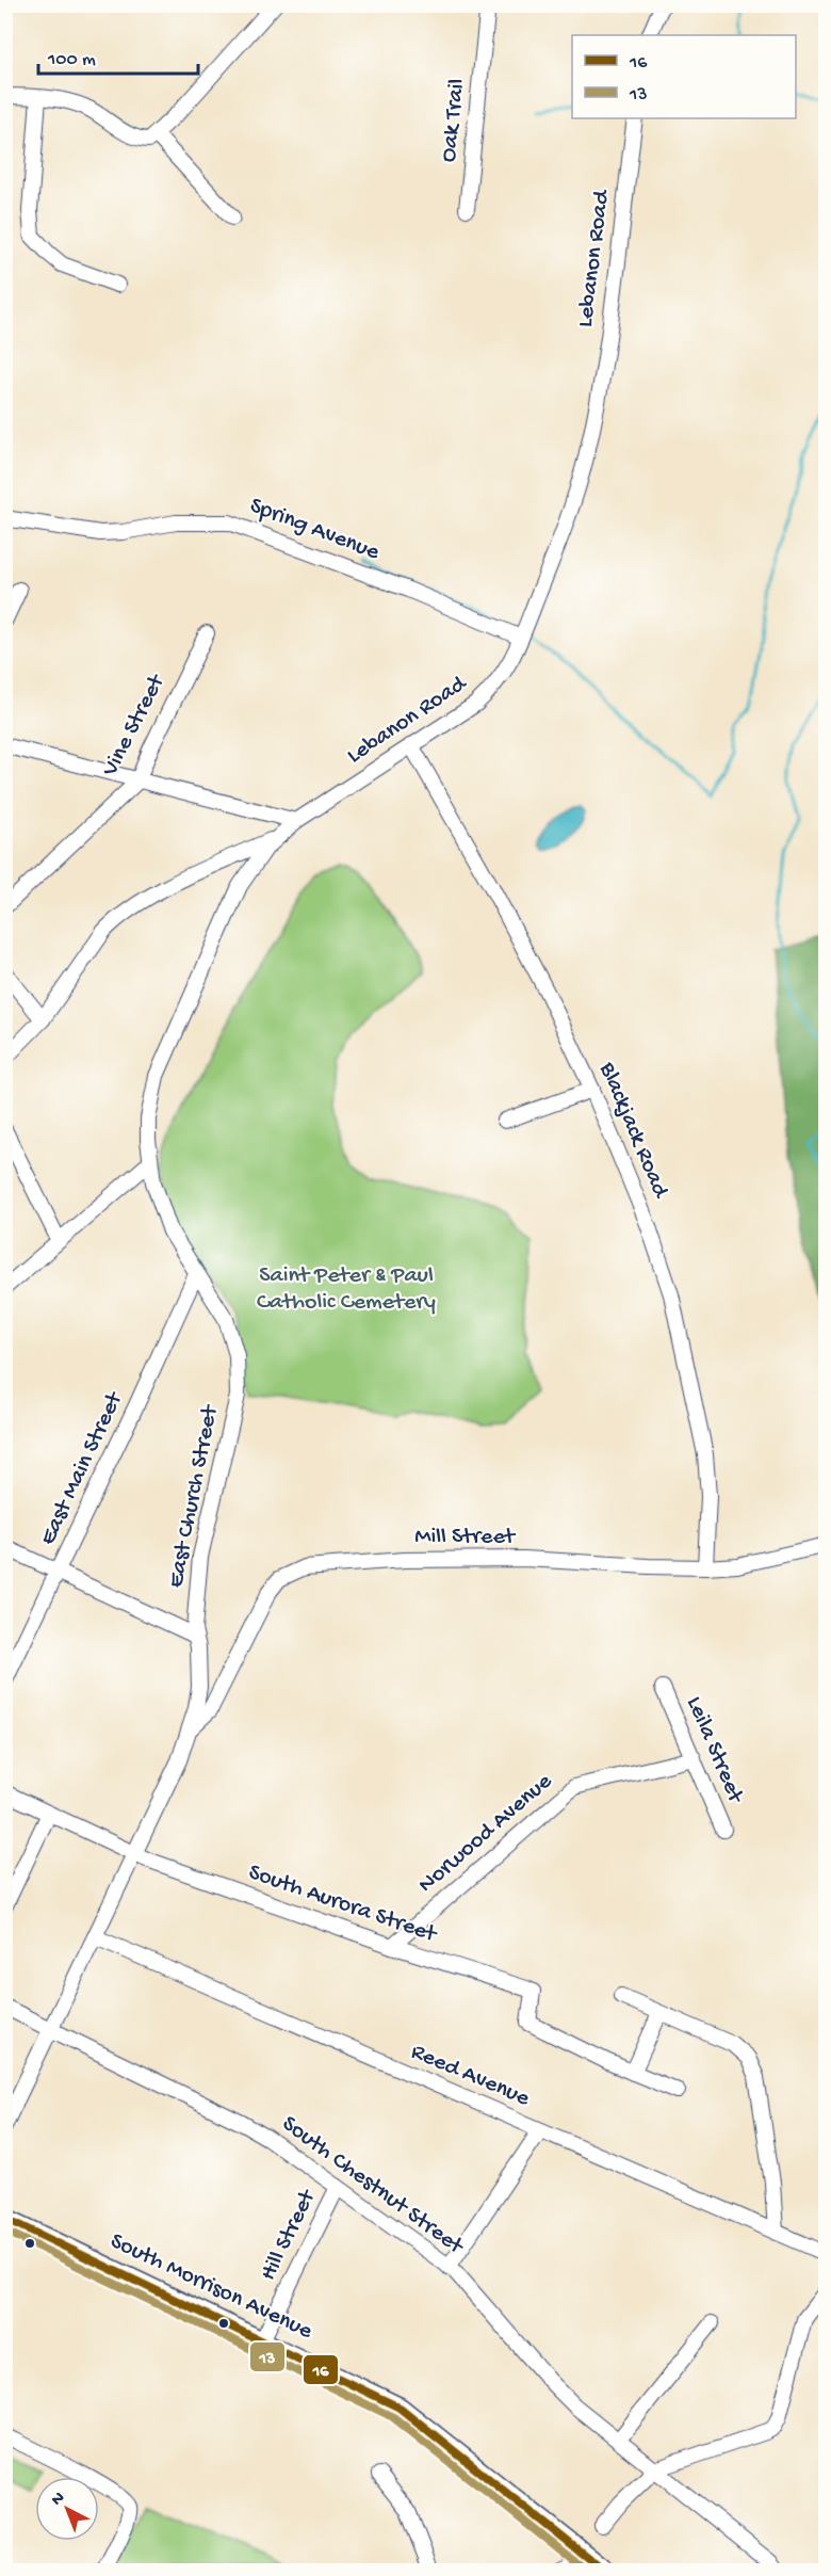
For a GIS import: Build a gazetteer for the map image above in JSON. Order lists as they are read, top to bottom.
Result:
{
  "streets": {
    "main road": ["South Morrison Avenue"],
    "street": [
      "Oak Trail",
      "Lebanon Road",
      "Spring Avenue",
      "Vine Street",
      "Blackjack Road",
      "East Main Street",
      "East Church Street",
      "Mill Street",
      "Leila Street",
      "Norwood Avenue",
      "South Aurora Street",
      "Reed Avenue",
      "South Chestnut Street",
      "Hill Street"
    ]
  },
  "crossings": [
    ["Lebanon Road", "Spring Avenue"],
    ["Lebanon Road", "Blackjack Road"],
    ["Lebanon Road", "East Church Street"],
    ["Blackjack Road", "Mill Street"],
    ["East Main Street", "East Church Street"],
    ["East Church Street", "Mill Street"],
    ["East Church Street", "South Aurora Street"],
    ["East Church Street", "Reed Avenue"],
    ["East Church Street", "South Chestnut Street"],
    ["Leila Street", "Norwood Avenue"],
    ["Norwood Avenue", "South Aurora Street"],
    ["South Chestnut Street", "Hill Street"],
    ["Hill Street", "South Morrison Avenue"]
  ],
  "parks": ["Saint Peter & Paul Catholic Cemetery"],
  "lines": ["transit line 16", "transit line 13"],
  "legend": ["16", "13"],
  "scale_bar": "100 m",
  "north": "top left"
}
